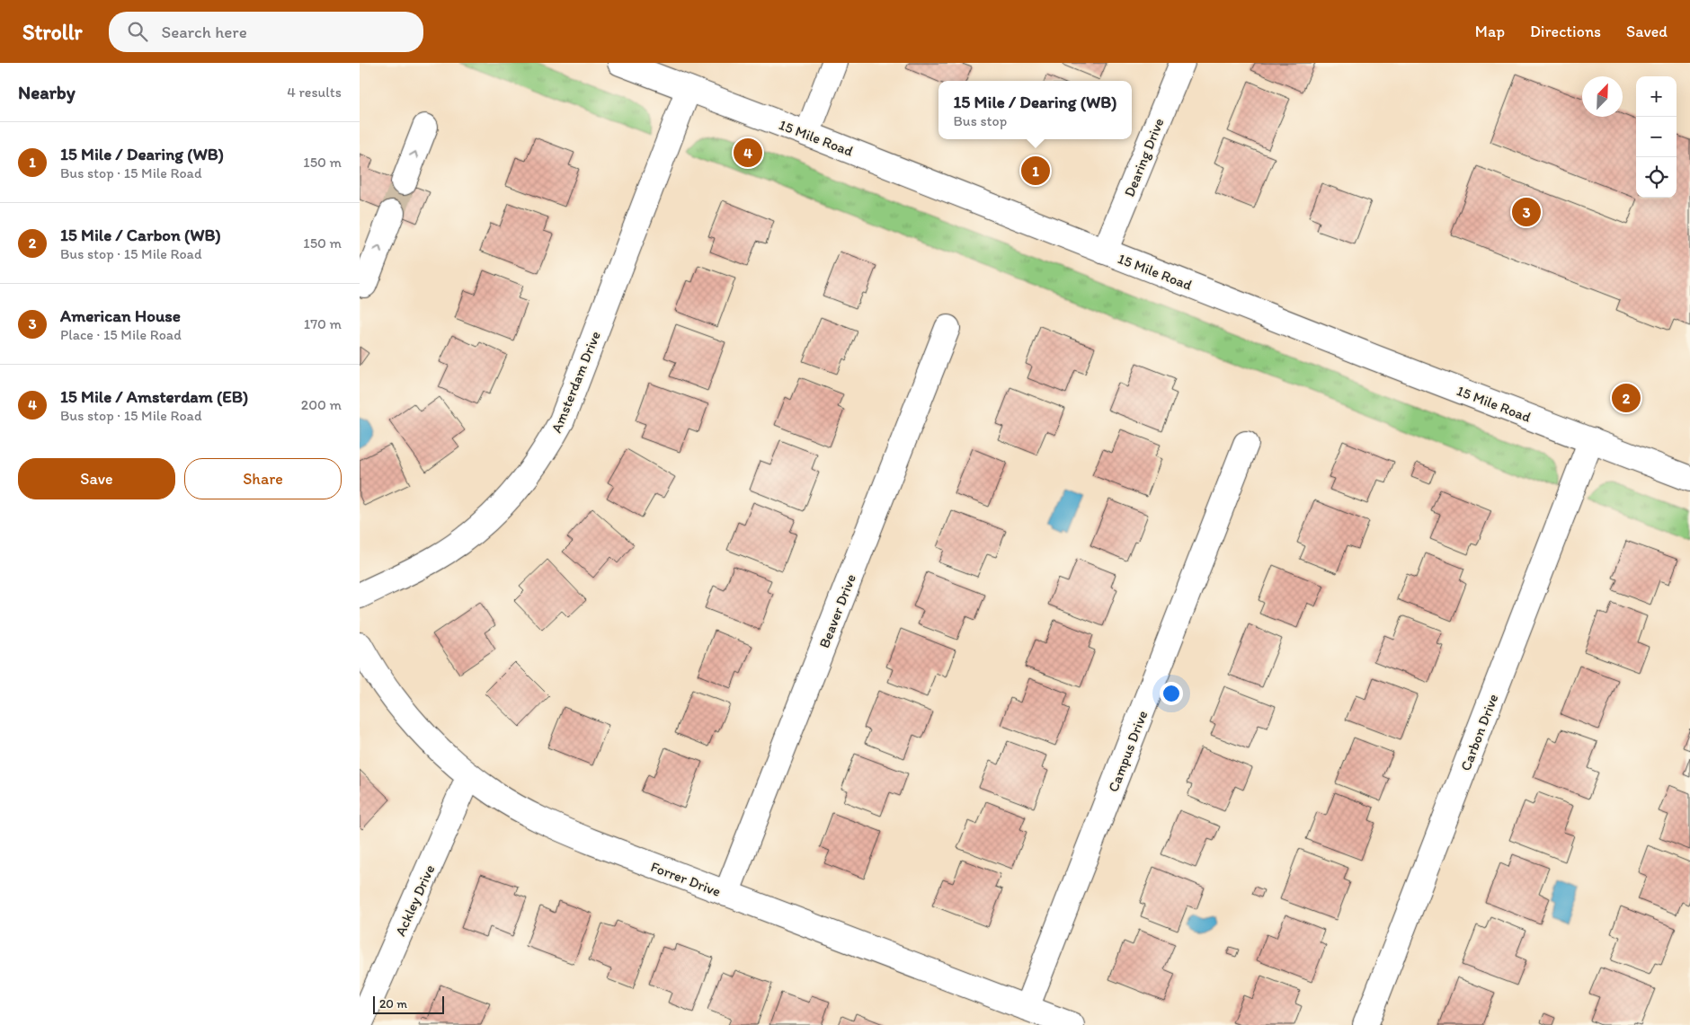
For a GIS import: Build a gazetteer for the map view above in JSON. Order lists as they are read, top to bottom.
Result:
{
  "streets": {
    "street": [
      "15 Mile Road",
      "Dearing Drive",
      "Amsterdam Drive",
      "Beaver Drive",
      "Carbon Drive",
      "Campus Drive",
      "Forrer Drive",
      "Ackley Drive"
    ]
  },
  "crossings": [
    ["15 Mile Road", "Dearing Drive"],
    ["15 Mile Road", "Amsterdam Drive"],
    ["15 Mile Road", "Carbon Drive"],
    ["Beaver Drive", "Forrer Drive"],
    ["Campus Drive", "Forrer Drive"],
    ["Forrer Drive", "Ackley Drive"]
  ],
  "scale_bar": "20 m",
  "north": "top right",
  "page": {
    "header": "Strollr",
    "search": "Search here",
    "nav": ["Map", "Directions", "Saved"],
    "heading": ["Nearby", "4 results"],
    "map_buttons": ["+", "−"],
    "popup": ["15 Mile / Dearing (WB)", "Bus stop"],
    "list": [
      {
        "mark": "1",
        "name": "15 Mile / Dearing (WB)",
        "note": "Bus stop · 15 Mile Road",
        "value": "150 m"
      },
      {
        "mark": "2",
        "name": "15 Mile / Carbon (WB)",
        "note": "Bus stop · 15 Mile Road",
        "value": "150 m"
      },
      {
        "mark": "3",
        "name": "American House",
        "note": "Place · 15 Mile Road",
        "value": "170 m"
      },
      {
        "mark": "4",
        "name": "15 Mile / Amsterdam (EB)",
        "note": "Bus stop · 15 Mile Road",
        "value": "200 m"
      }
    ],
    "pins": [
      "4",
      "1",
      "3",
      "2"
    ],
    "buttons": ["Save", "Share"],
    "scale": "20 m"
  }
}
